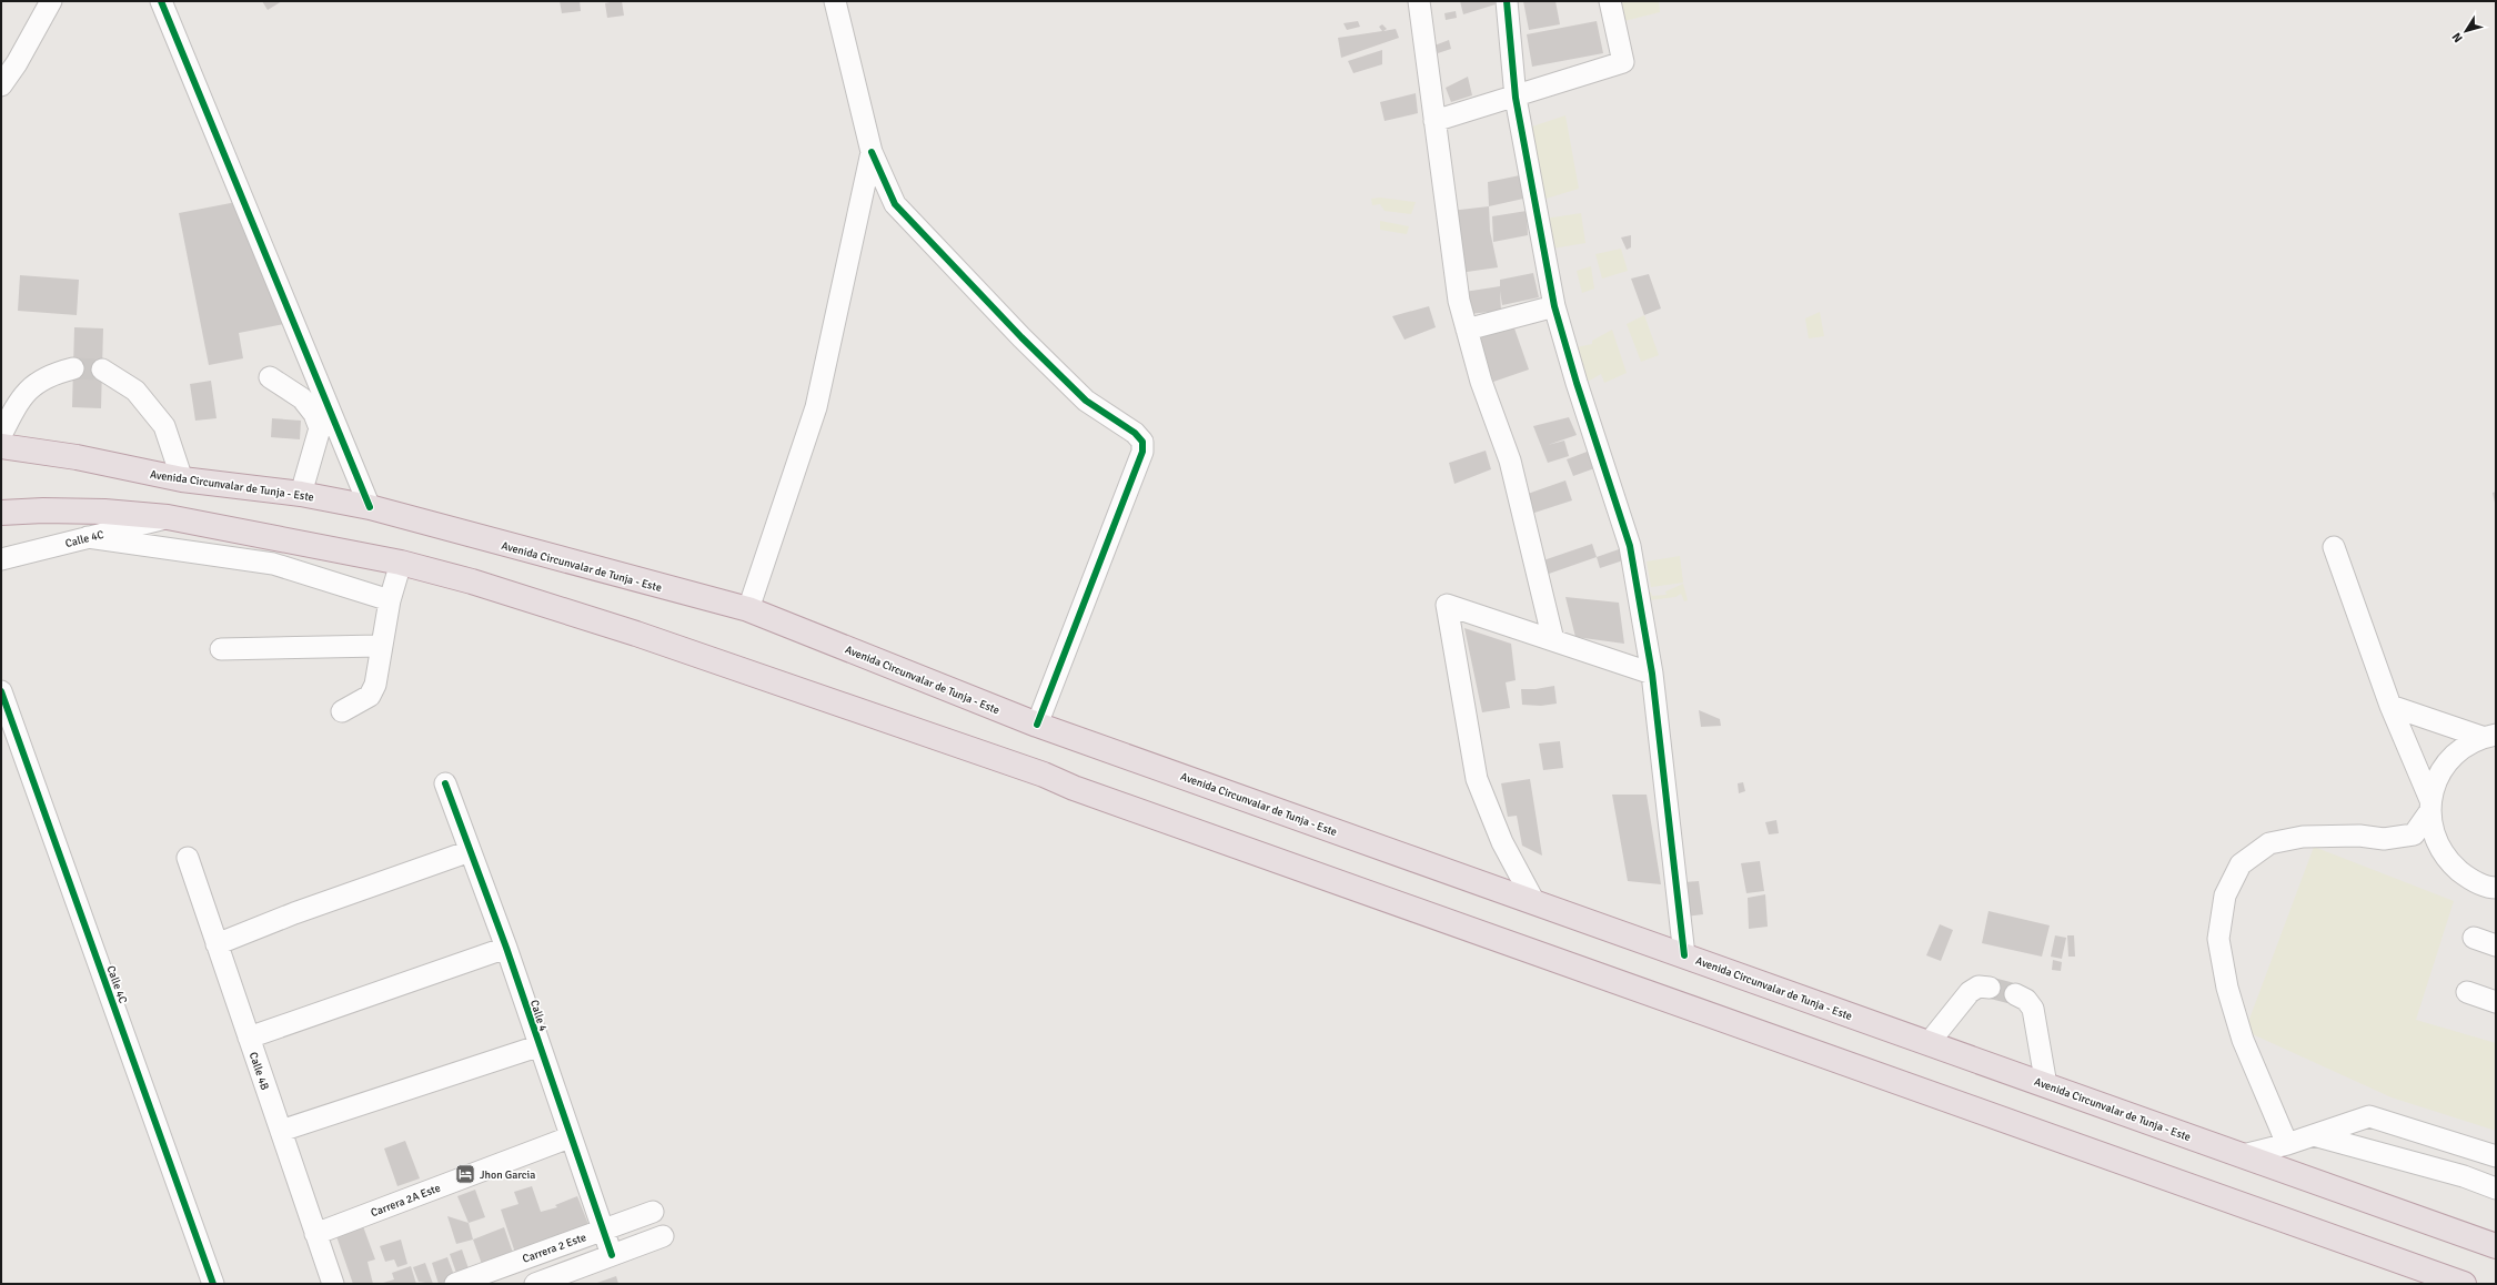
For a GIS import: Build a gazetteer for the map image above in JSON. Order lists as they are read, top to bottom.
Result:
{
  "streets": {
    "highway": ["Avenida Circunvalar de Tunja - Este"],
    "street": [
      "Calle 4C",
      "Calle 4",
      "Calle 4B",
      "Carrera 2A Este",
      "Carrera 2 Este"
    ]
  },
  "crossings": [
    ["Calle 4", "Carrera 2A Este"],
    ["Calle 4", "Carrera 2 Este"],
    ["Calle 4B", "Carrera 2A Este"]
  ],
  "places": {
    "hotel": ["Jhon Garcia"]
  },
  "north": "bottom left"
}
